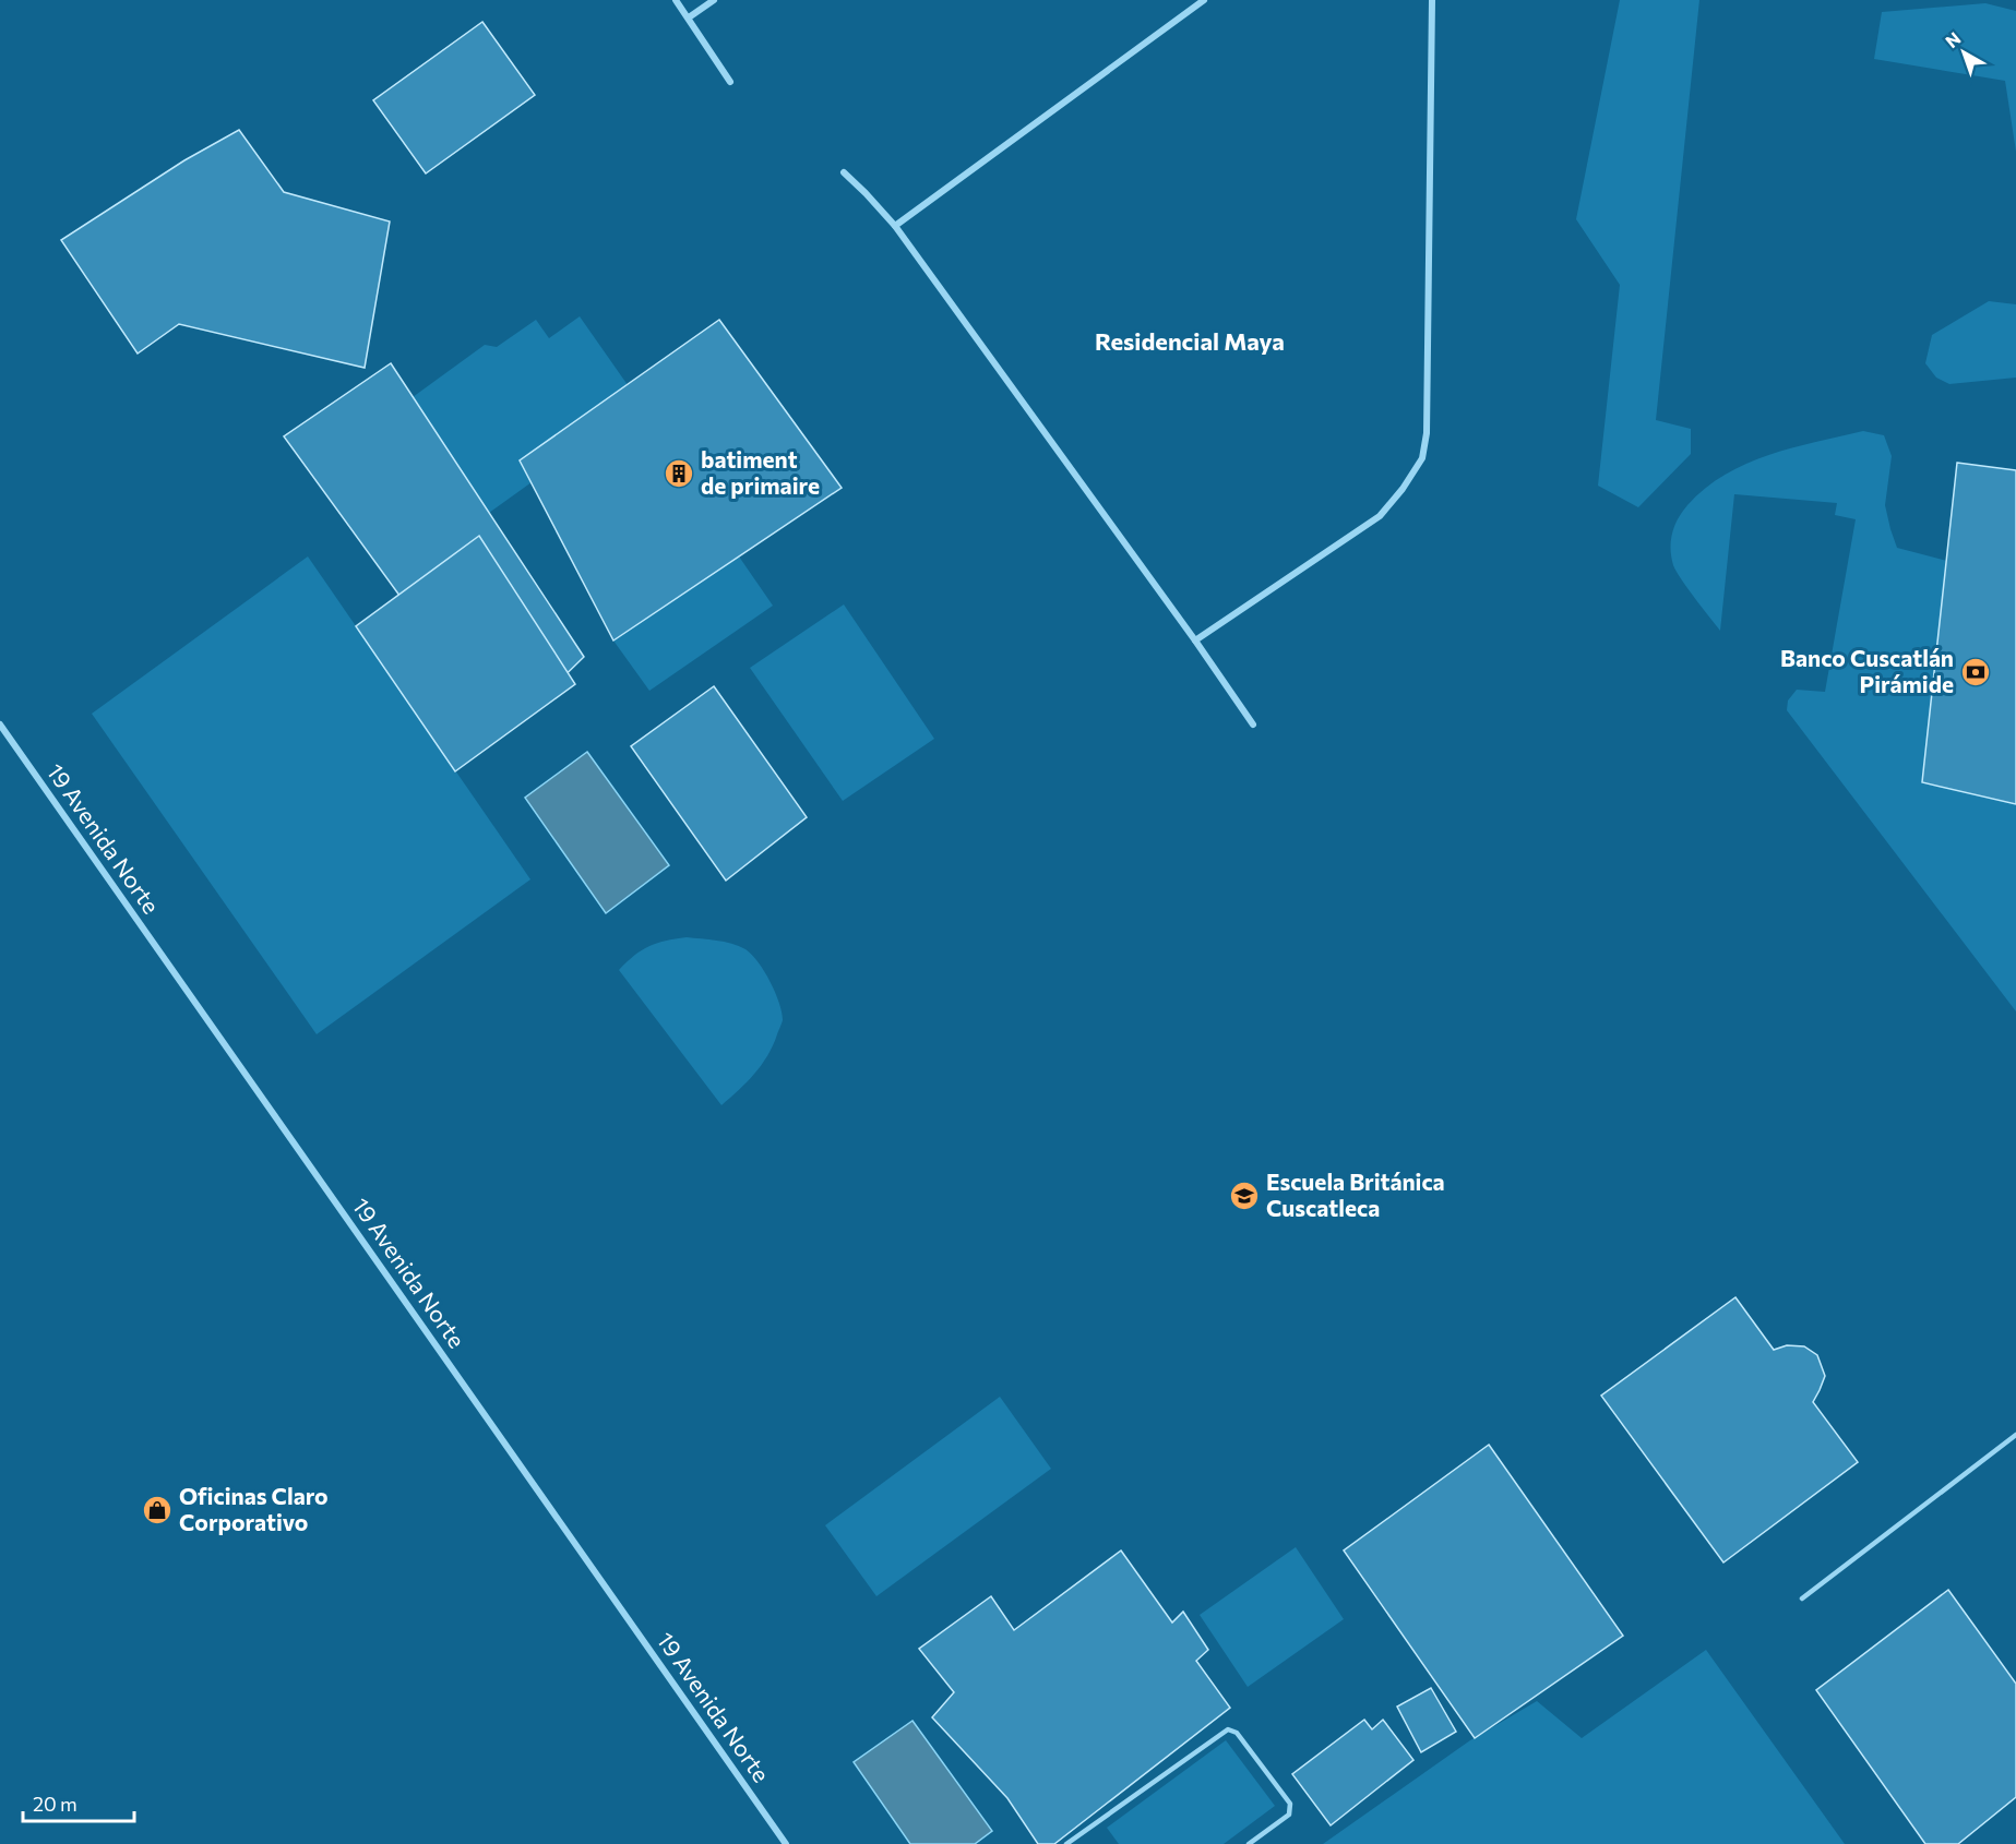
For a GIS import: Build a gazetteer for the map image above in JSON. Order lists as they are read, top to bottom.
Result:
{
  "streets": {
    "street": ["19 Avenida Norte"]
  },
  "districts": ["Residencial Maya"],
  "places": {
    "building": ["batiment de primaire"],
    "bank": ["Banco Cuscatlán Pirámide"],
    "school or university": ["Escuela Británica Cuscatleca"],
    "shop": ["Oficinas Claro Corporativo"]
  },
  "scale_bar": "20 m",
  "north": "top left"
}
